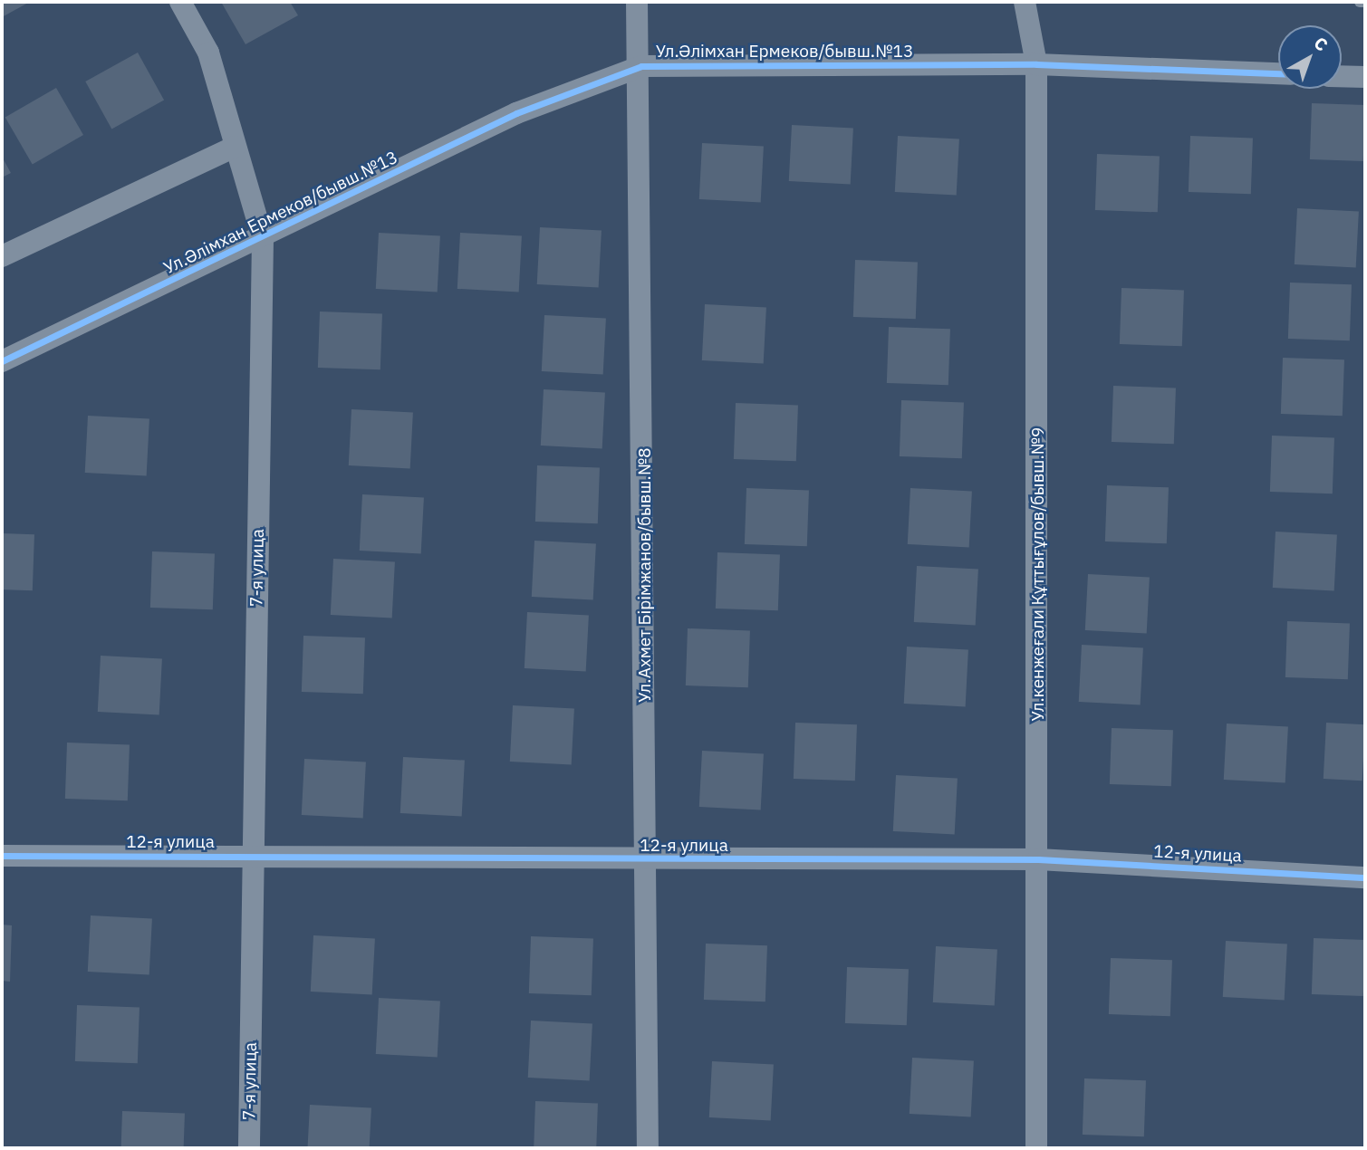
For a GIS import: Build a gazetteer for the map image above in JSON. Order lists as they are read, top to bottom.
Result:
{
  "streets": {
    "street": [
      "Ул.Әлімхан Ермеков/бывш.№13",
      "7-я улица",
      "Ул.кенжеғали Құттығұлов/бывш.№9",
      "Ул.Ахмет Бірімжанов/бывш.№8",
      "12-я улица"
    ]
  },
  "crossings": [
    ["Ул.Әлімхан Ермеков/бывш.№13", "7-я улица"],
    ["Ул.Әлімхан Ермеков/бывш.№13", "Ул.кенжеғали Құттығұлов/бывш.№9"],
    ["Ул.Әлімхан Ермеков/бывш.№13", "Ул.Ахмет Бірімжанов/бывш.№8"],
    ["7-я улица", "12-я улица"],
    ["Ул.кенжеғали Құттығұлов/бывш.№9", "12-я улица"],
    ["Ул.Ахмет Бірімжанов/бывш.№8", "12-я улица"]
  ],
  "north": "top right"
}
